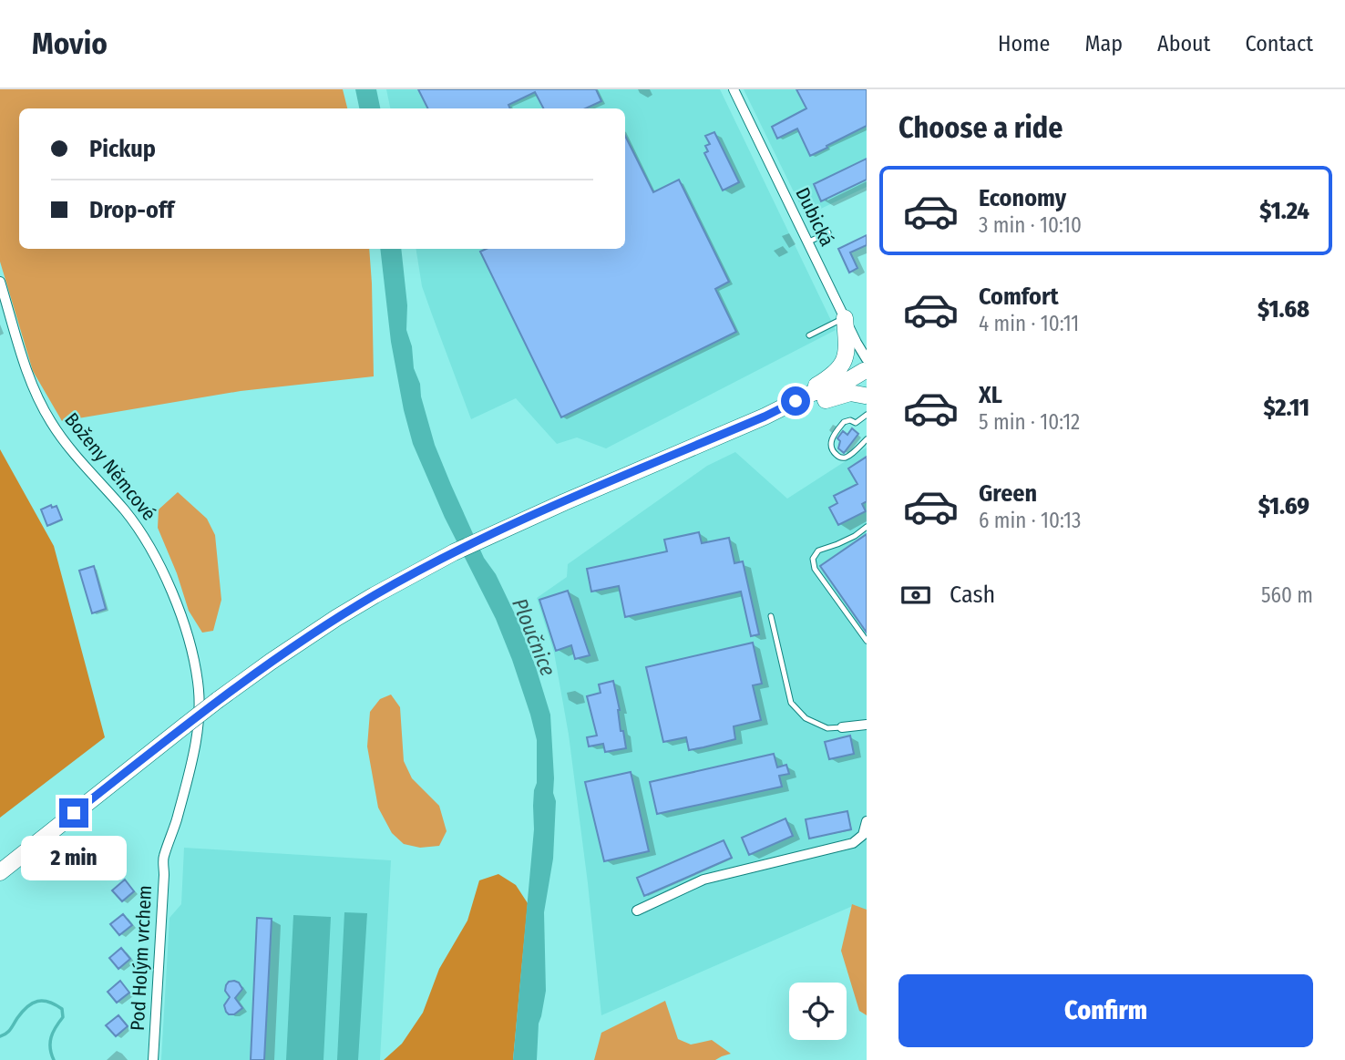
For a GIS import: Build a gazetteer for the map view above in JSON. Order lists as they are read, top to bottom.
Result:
{
  "streets": {
    "street": ["Dubická", "Boženy Němcové", "Pod Holým vrchem"]
  },
  "crossings": [
    ["Boženy Němcové", "Pod Holým vrchem"]
  ],
  "water": ["Ploučnice"],
  "page": {
    "header": "Movio",
    "nav": [
      "Home",
      "Map",
      "About",
      "Contact"
    ],
    "heading": "Choose a ride",
    "banner": ["Pickup", "Drop-off"],
    "list": [
      {
        "name": "Economy",
        "note": "3 min · 10:10",
        "value": "$1.24"
      },
      {
        "name": "Comfort",
        "note": "4 min · 10:11",
        "value": "$1.68"
      },
      {
        "name": "XL",
        "note": "5 min · 10:12",
        "value": "$2.11"
      },
      {
        "name": "Green",
        "note": "6 min · 10:13",
        "value": "$1.69"
      }
    ],
    "pay": ["Cash", "560 m"],
    "bubble": "2 min",
    "buttons": "Confirm"
  }
}
